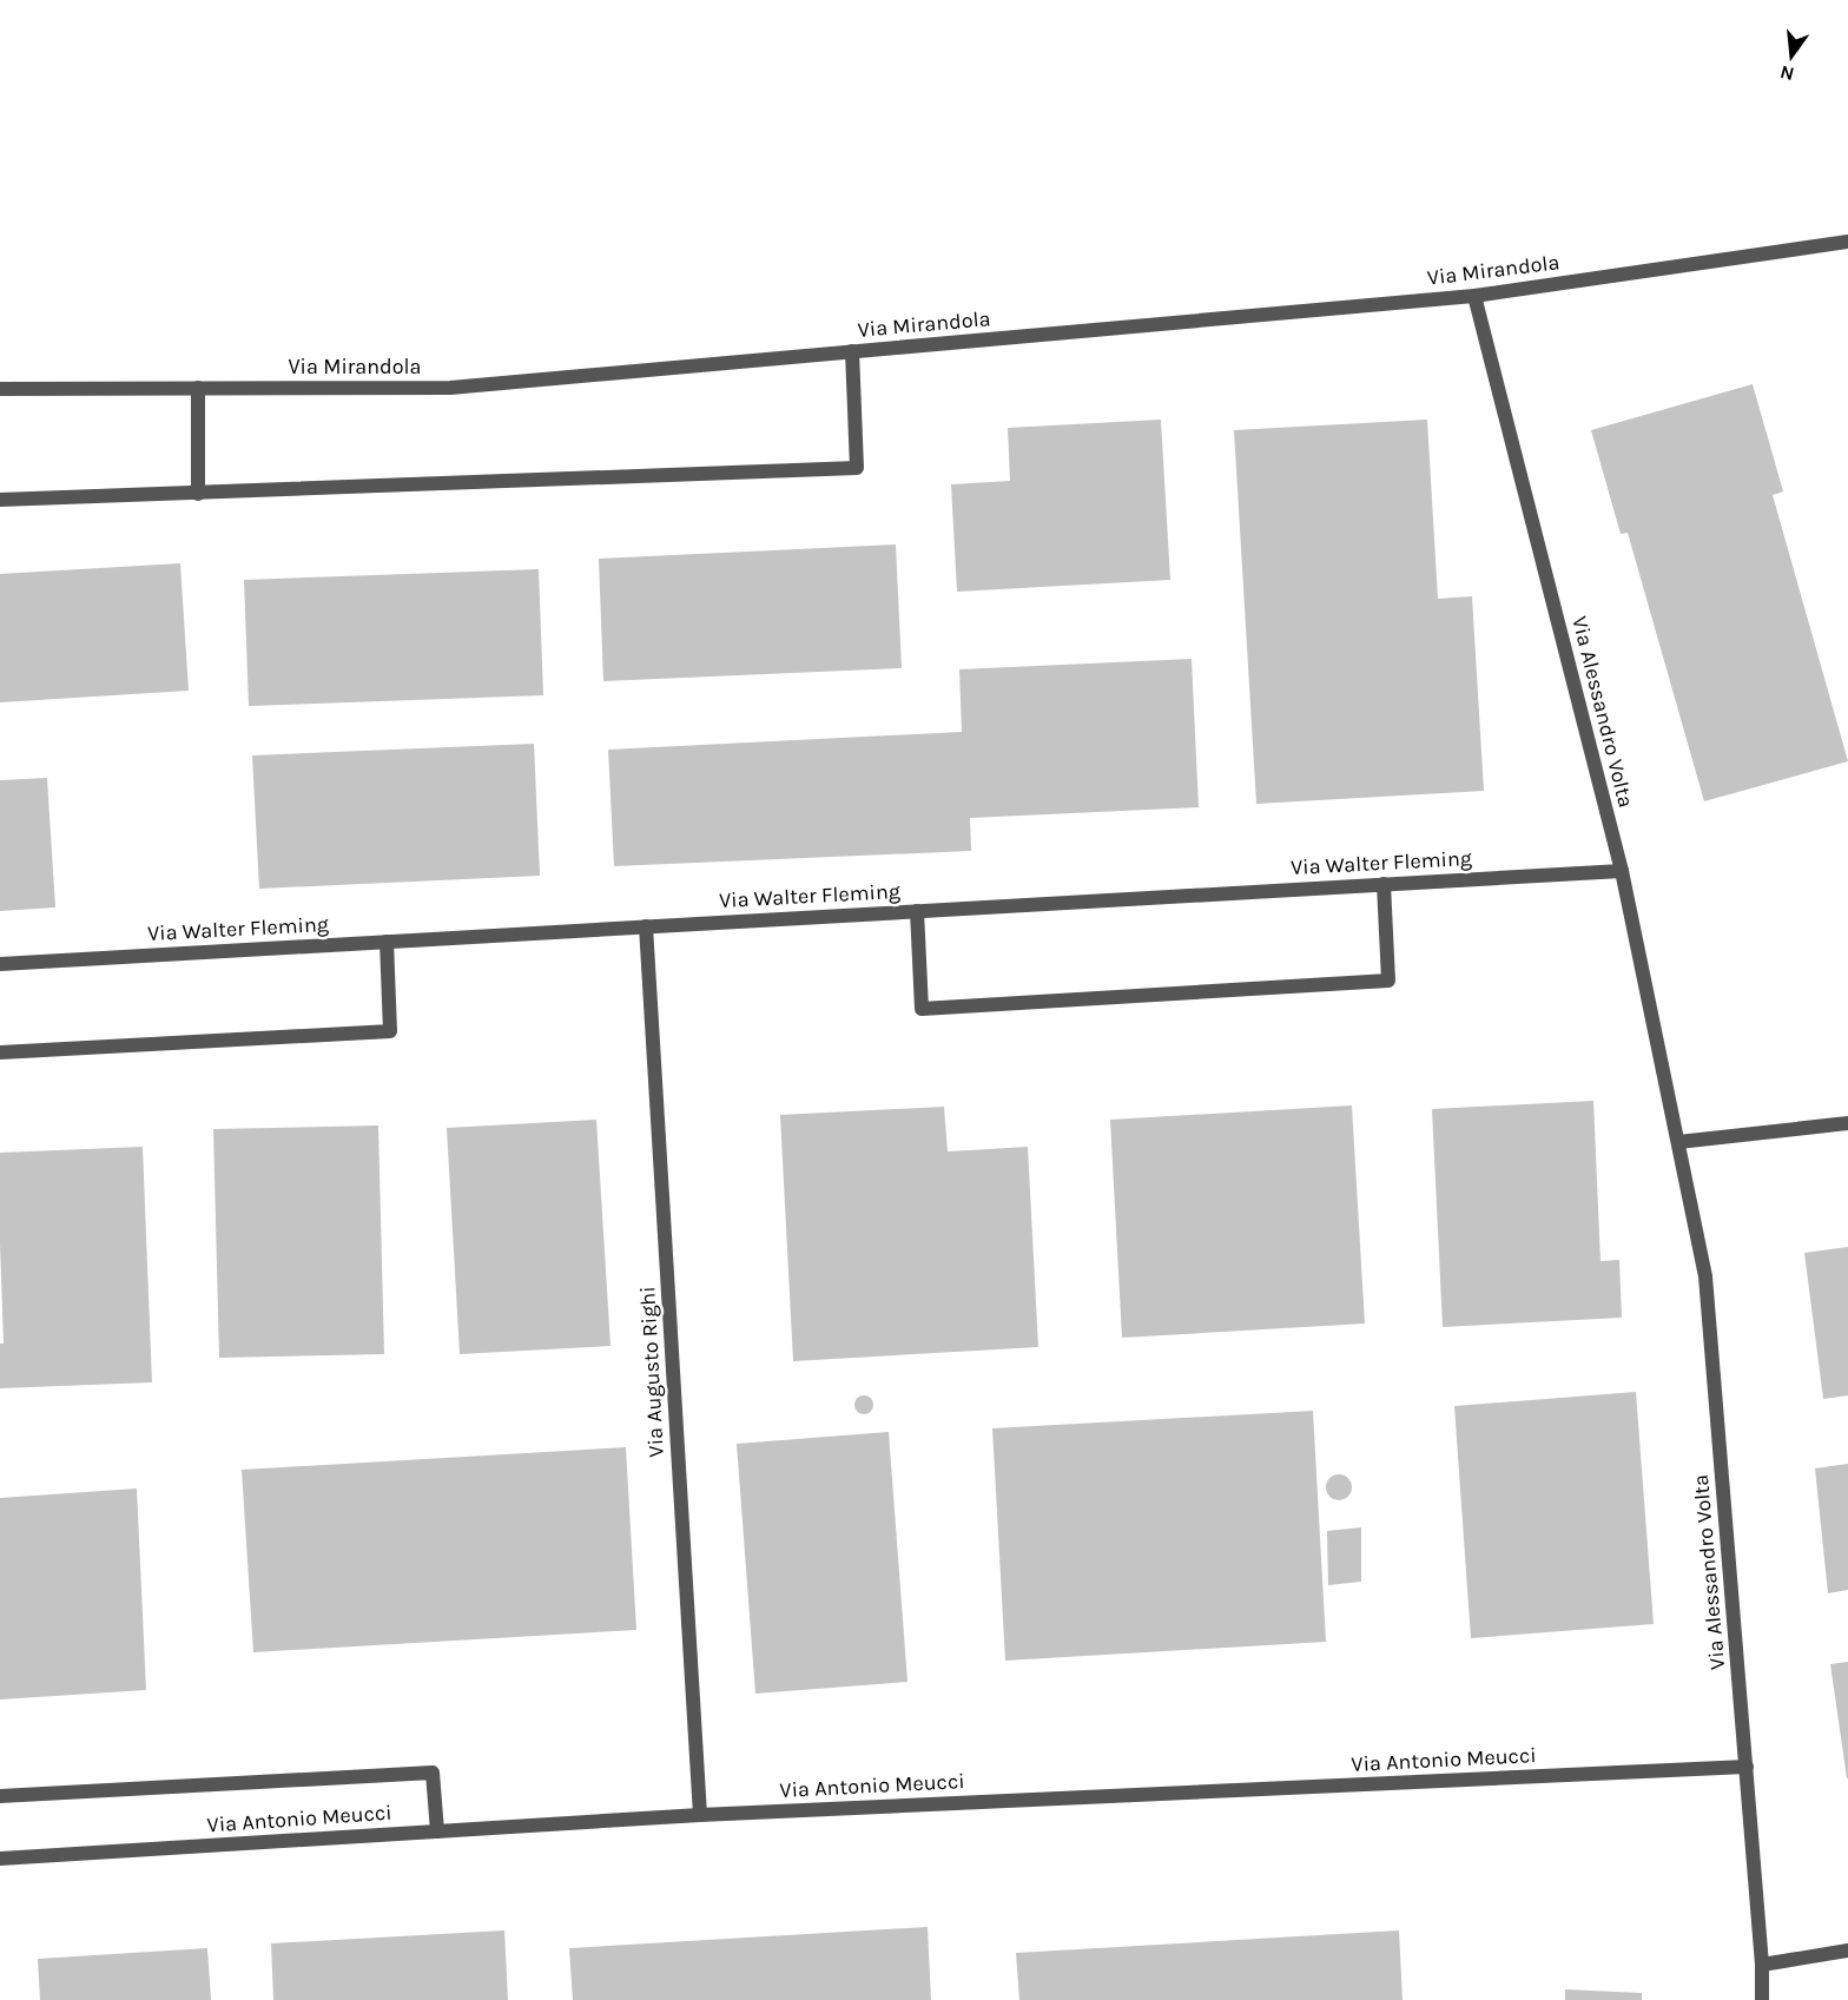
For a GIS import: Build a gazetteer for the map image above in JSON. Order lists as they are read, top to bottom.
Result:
{
  "streets": {
    "street": [
      "Via Mirandola",
      "Via Alessandro Volta",
      "Via Walter Fleming",
      "Via Augusto Righi",
      "Via Antonio Meucci"
    ]
  },
  "crossings": [
    ["Via Mirandola", "Via Alessandro Volta"],
    ["Via Alessandro Volta", "Via Walter Fleming"],
    ["Via Alessandro Volta", "Via Antonio Meucci"],
    ["Via Walter Fleming", "Via Augusto Righi"],
    ["Via Augusto Righi", "Via Antonio Meucci"]
  ],
  "north": "bottom"
}
